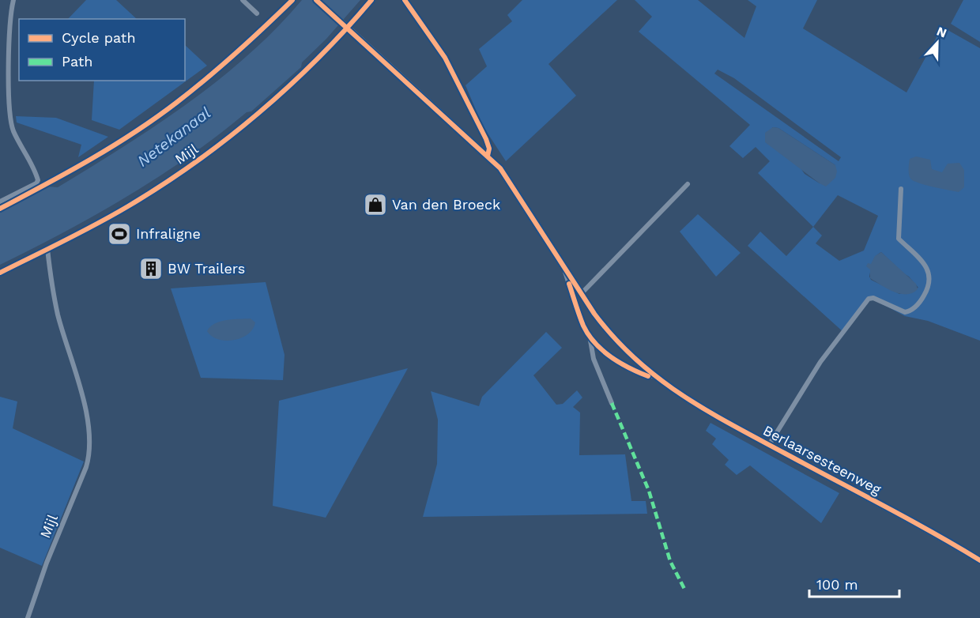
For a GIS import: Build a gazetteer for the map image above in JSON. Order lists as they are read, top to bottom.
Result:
{
  "streets": {
    "street": ["Mijl", "Berlaarsesteenweg"]
  },
  "water": ["Netekanaal"],
  "places": {
    "shop": ["Van den Broeck"],
    "sports": ["Infraligne"],
    "building": ["BW Trailers"]
  },
  "legend": ["Cycle path", "Path"],
  "scale_bar": "100 m",
  "north": "top"
}
